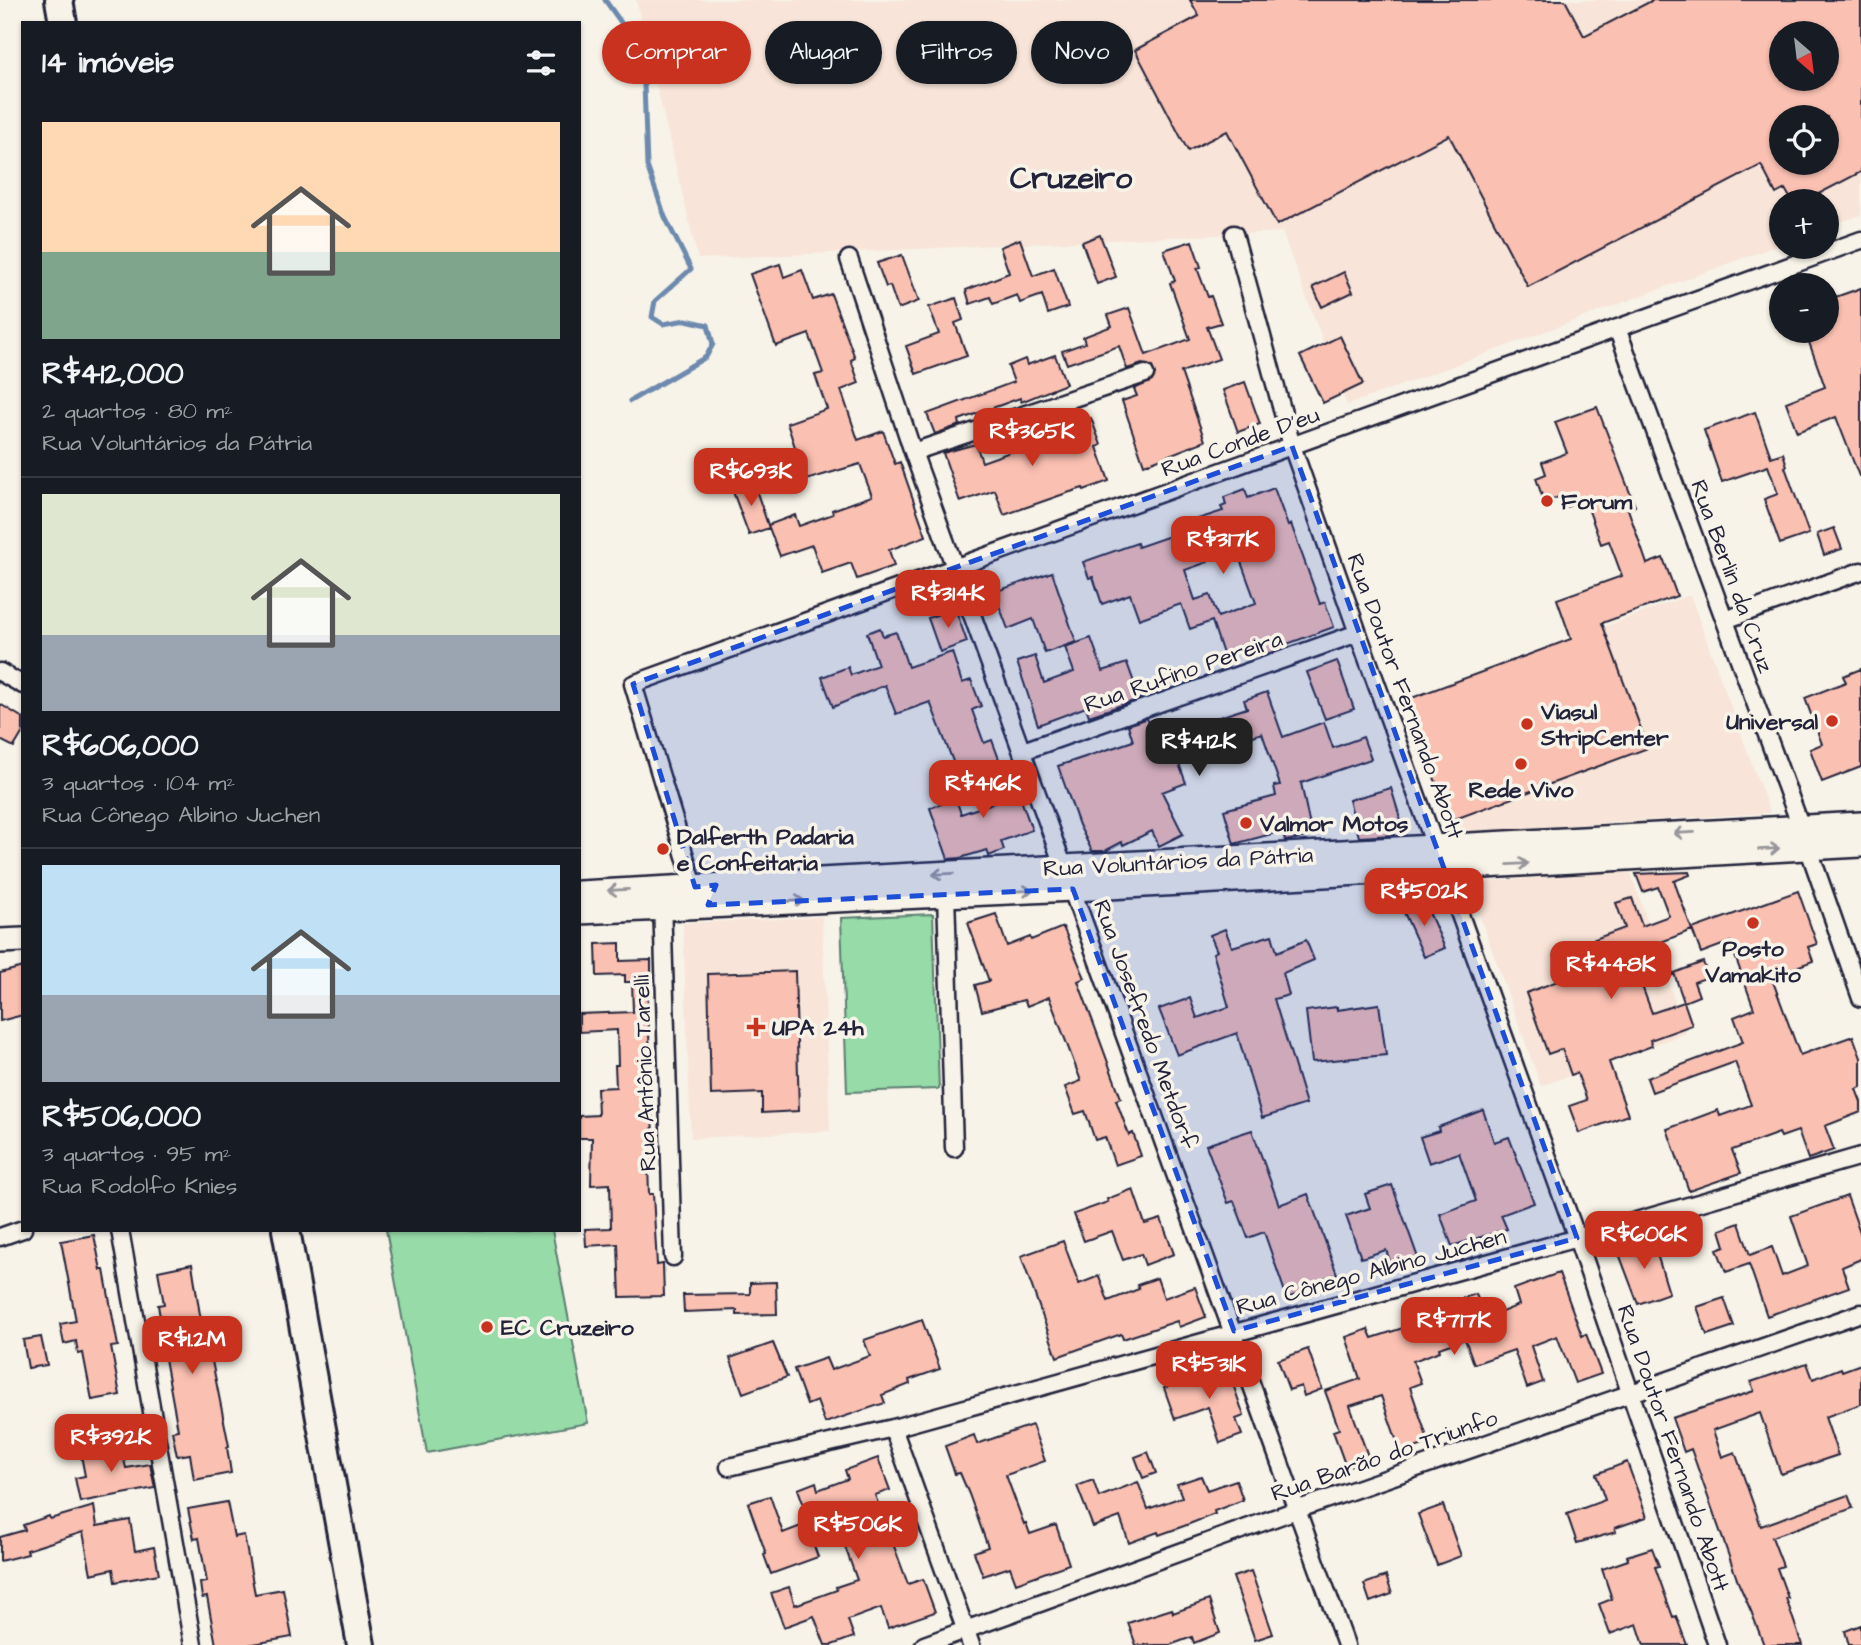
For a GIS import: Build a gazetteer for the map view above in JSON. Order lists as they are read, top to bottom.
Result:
{
  "streets": {
    "main road": ["Rua Voluntários da Pátria"],
    "street": [
      "Rua Conde D'eu",
      "Rua Berlin da Cruz",
      "Rua Rufino Pereira",
      "Rua Doutor Fernando Abott",
      "Rua Josefredo Metdorf",
      "Rua Antônio Tarelli",
      "Rua Cônego Albino Juchen",
      "Rua Barão do Triunfo"
    ]
  },
  "crossings": [
    ["Rua Conde D'eu", "Rua Berlin da Cruz"],
    ["Rua Conde D'eu", "Rua Doutor Fernando Abott"],
    ["Rua Conde D'eu", "Rua Voluntários da Pátria"],
    ["Rua Conde D'eu", "Rua Josefredo Metdorf"],
    ["Rua Berlin da Cruz", "Rua Voluntários da Pátria"],
    ["Rua Rufino Pereira", "Rua Doutor Fernando Abott"],
    ["Rua Rufino Pereira", "Rua Josefredo Metdorf"],
    ["Rua Doutor Fernando Abott", "Rua Voluntários da Pátria"],
    ["Rua Doutor Fernando Abott", "Rua Cônego Albino Juchen"],
    ["Rua Doutor Fernando Abott", "Rua Barão do Triunfo"],
    ["Rua Voluntários da Pátria", "Rua Josefredo Metdorf"],
    ["Rua Voluntários da Pátria", "Rua Antônio Tarelli"],
    ["Rua Josefredo Metdorf", "Rua Cônego Albino Juchen"],
    ["Rua Josefredo Metdorf", "Rua Barão do Triunfo"]
  ],
  "districts": ["Cruzeiro"],
  "places": {
    "other": [
      "Forum",
      "Universal",
      "Viasul StripCenter",
      "Rede Vivo",
      "Valmor Motos",
      "Dalferth Padaria e Confeitaria",
      "Posto Vamakito",
      "EC Cruzeiro"
    ],
    "health": ["UPA 24h"]
  },
  "north": "bottom right",
  "page": {
    "map_buttons": ["+", "−"],
    "chip": [
      "Comprar",
      "Alugar",
      "Filtros",
      "Novo"
    ],
    "heading": "14 imóveis",
    "list": [
      {
        "name": "R$412,000",
        "note": "2 quartos · 80 m² · Rua Voluntários da Pátria"
      },
      {
        "name": "R$606,000",
        "note": "3 quartos · 104 m² · Rua Cônego Albino Juchen"
      },
      {
        "name": "R$506,000",
        "note": "3 quartos · 95 m² · Rua Rodolfo Knies"
      }
    ],
    "price": [
      "R$365K",
      "R$693K",
      "R$317K",
      "R$314K",
      "R$412K",
      "R$416K",
      "R$502K",
      "R$448K",
      "R$606K",
      "R$717K",
      "R$1.2M",
      "R$531K",
      "R$392K",
      "R$506K"
    ]
  }
}
